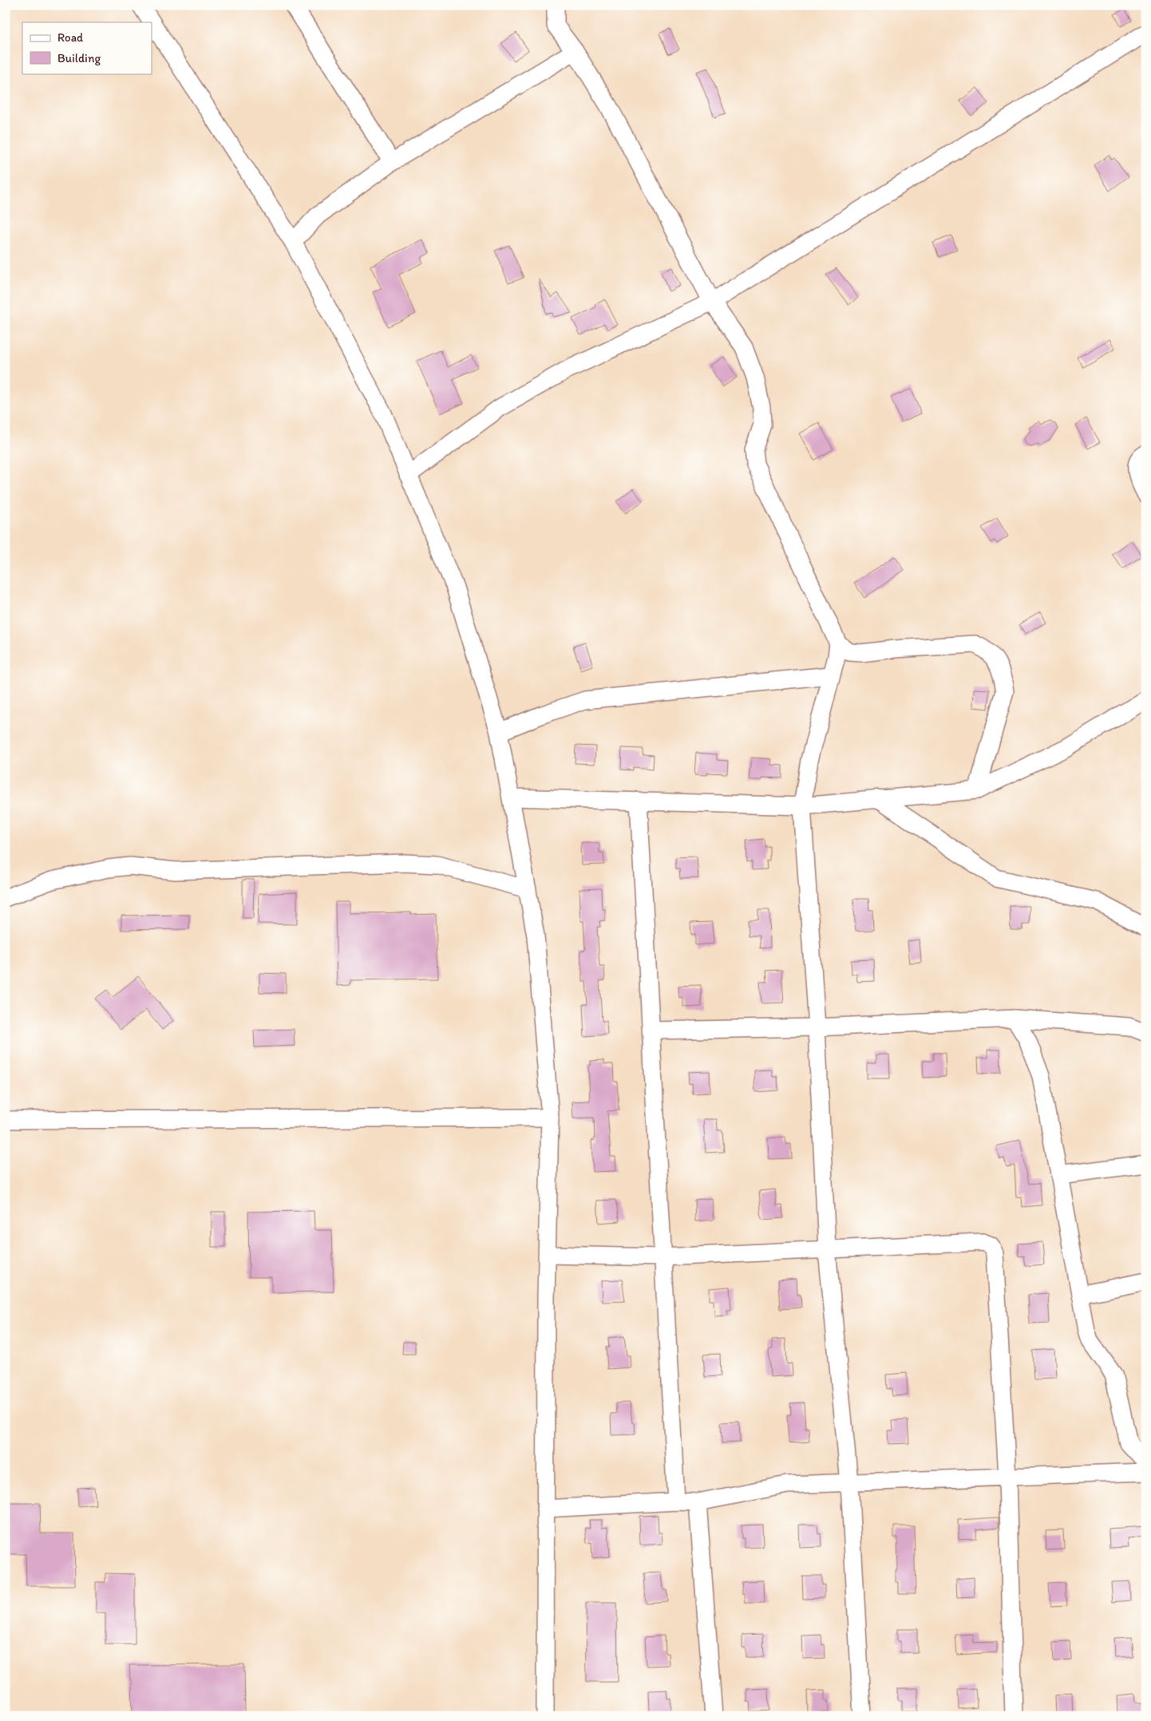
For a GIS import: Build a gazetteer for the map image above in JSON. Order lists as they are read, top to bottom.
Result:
{
  "legend": ["Road", "Building"]
}
